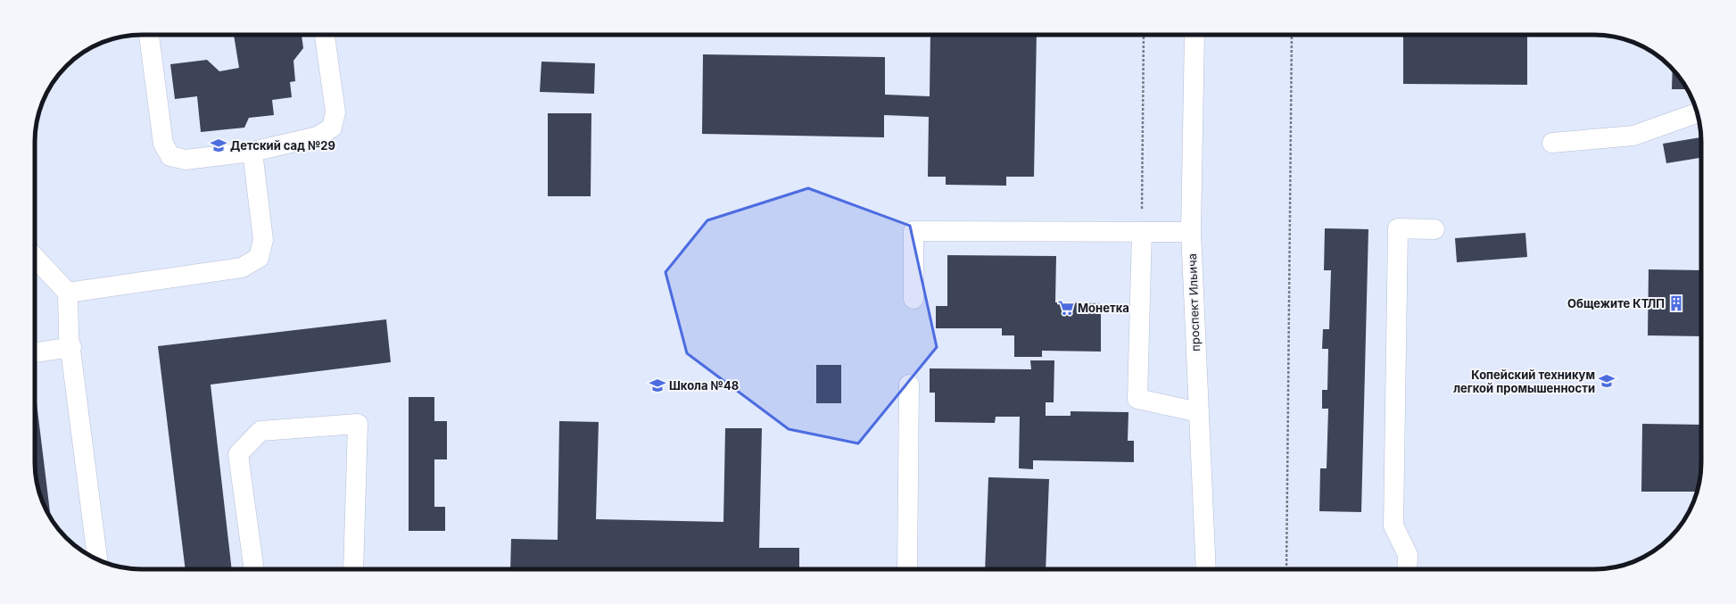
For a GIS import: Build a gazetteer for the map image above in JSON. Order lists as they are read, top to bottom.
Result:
{
  "streets": {
    "street": ["проспект Ильича"]
  },
  "places": {
    "school or university": ["Детский сад №29", "Копейский техникум легкой промышенности", "Школа №48"],
    "building": ["Общежите КТЛП"],
    "supermarket": ["Монетка"]
  }
}
